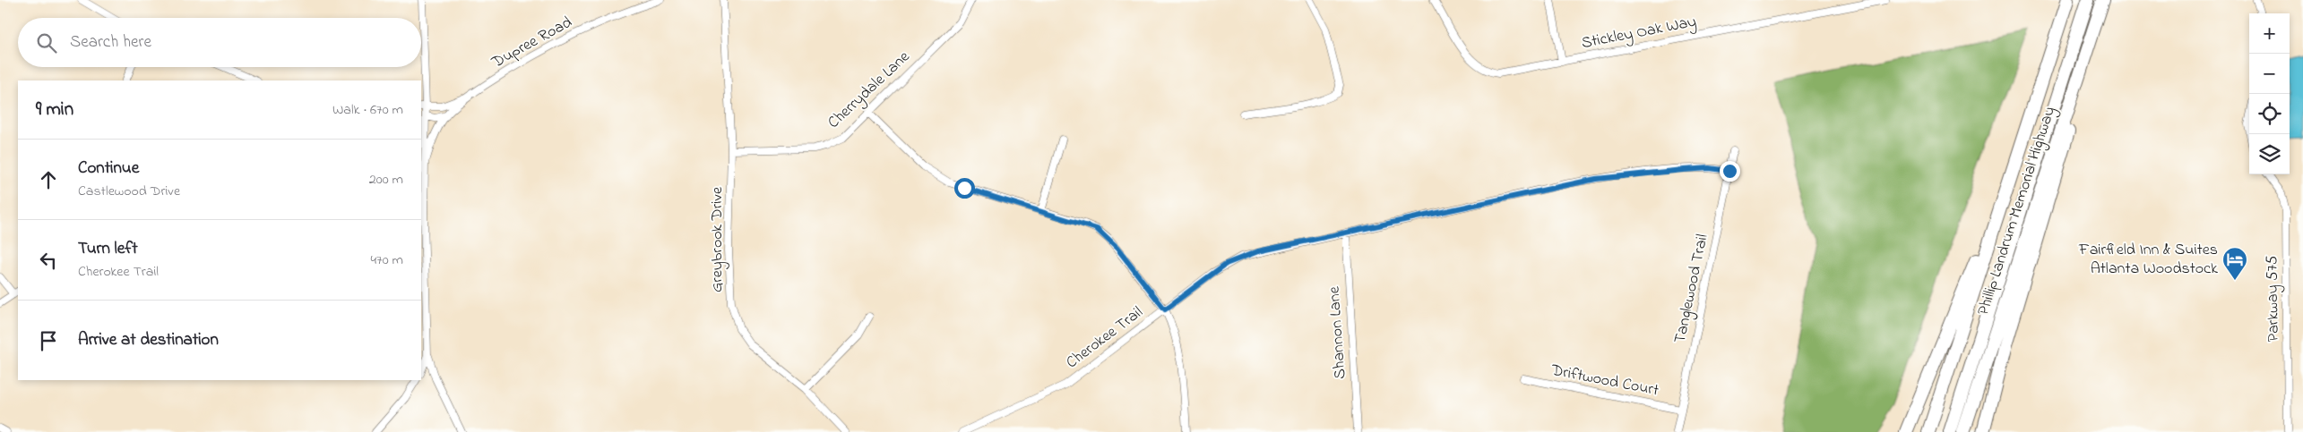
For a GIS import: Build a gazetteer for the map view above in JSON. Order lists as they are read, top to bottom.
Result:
{
  "streets": {
    "highway": ["Phillip Landrum Memorial Highway"],
    "street": [
      "Stickley Oak Way",
      "Dupree Road",
      "Cherrydale Lane",
      "Greybrook Drive",
      "Tanglewood Trail",
      "Parkway 575",
      "Shannon Lane",
      "Cherokee Trail",
      "Driftwood Court"
    ]
  },
  "crossings": [
    ["Cherrydale Lane", "Greybrook Drive"],
    ["Tanglewood Trail", "Cherokee Trail"],
    ["Tanglewood Trail", "Driftwood Court"],
    ["Shannon Lane", "Cherokee Trail"]
  ],
  "places": {
    "hotel": ["Fairfield Inn & Suites Atlanta Woodstock"]
  },
  "page": {
    "map_buttons": ["+", "−"],
    "search": "Search here",
    "heading": ["9 min", "Walk · 670 m"],
    "list": [
      ["Continue", "Castlewood Drive", "200 m"],
      ["Turn left", "Cherokee Trail", "470 m"],
      "Arrive at destination"
    ]
  }
}
